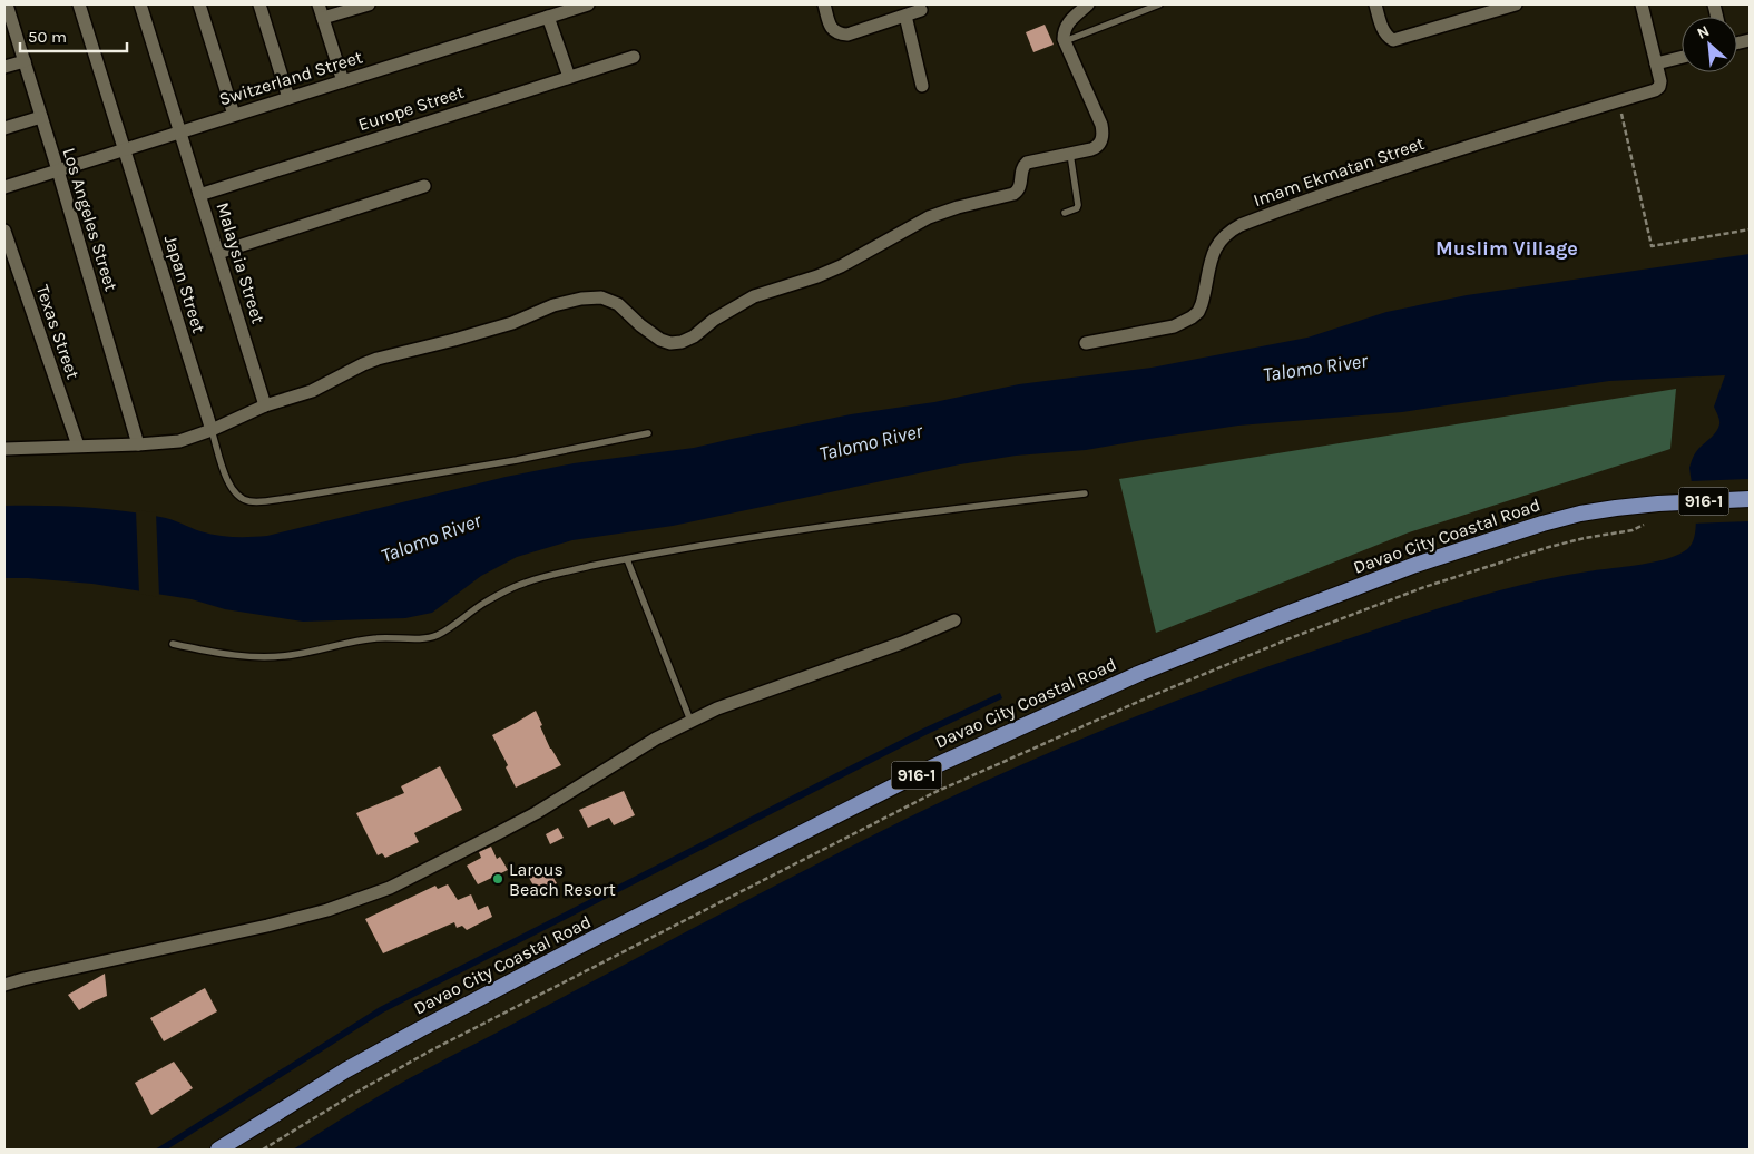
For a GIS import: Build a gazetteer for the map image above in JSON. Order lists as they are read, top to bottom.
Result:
{
  "streets": {
    "main road": ["916-1", "Davao City Coastal Road"],
    "street": [
      "Switzerland Street",
      "Europe Street",
      "Imam Ekmatan Street",
      "Los Angeles Street",
      "Malaysia Street",
      "Japan Street",
      "Texas Street"
    ]
  },
  "crossings": [
    ["Switzerland Street", "Los Angeles Street"],
    ["Switzerland Street", "Malaysia Street"],
    ["Switzerland Street", "Japan Street"],
    ["Europe Street", "Malaysia Street"]
  ],
  "districts": ["Muslim Village"],
  "water": ["Talomo River"],
  "places": ["Larous Beach Resort"],
  "scale_bar": "50 m",
  "north": "top left"
}
